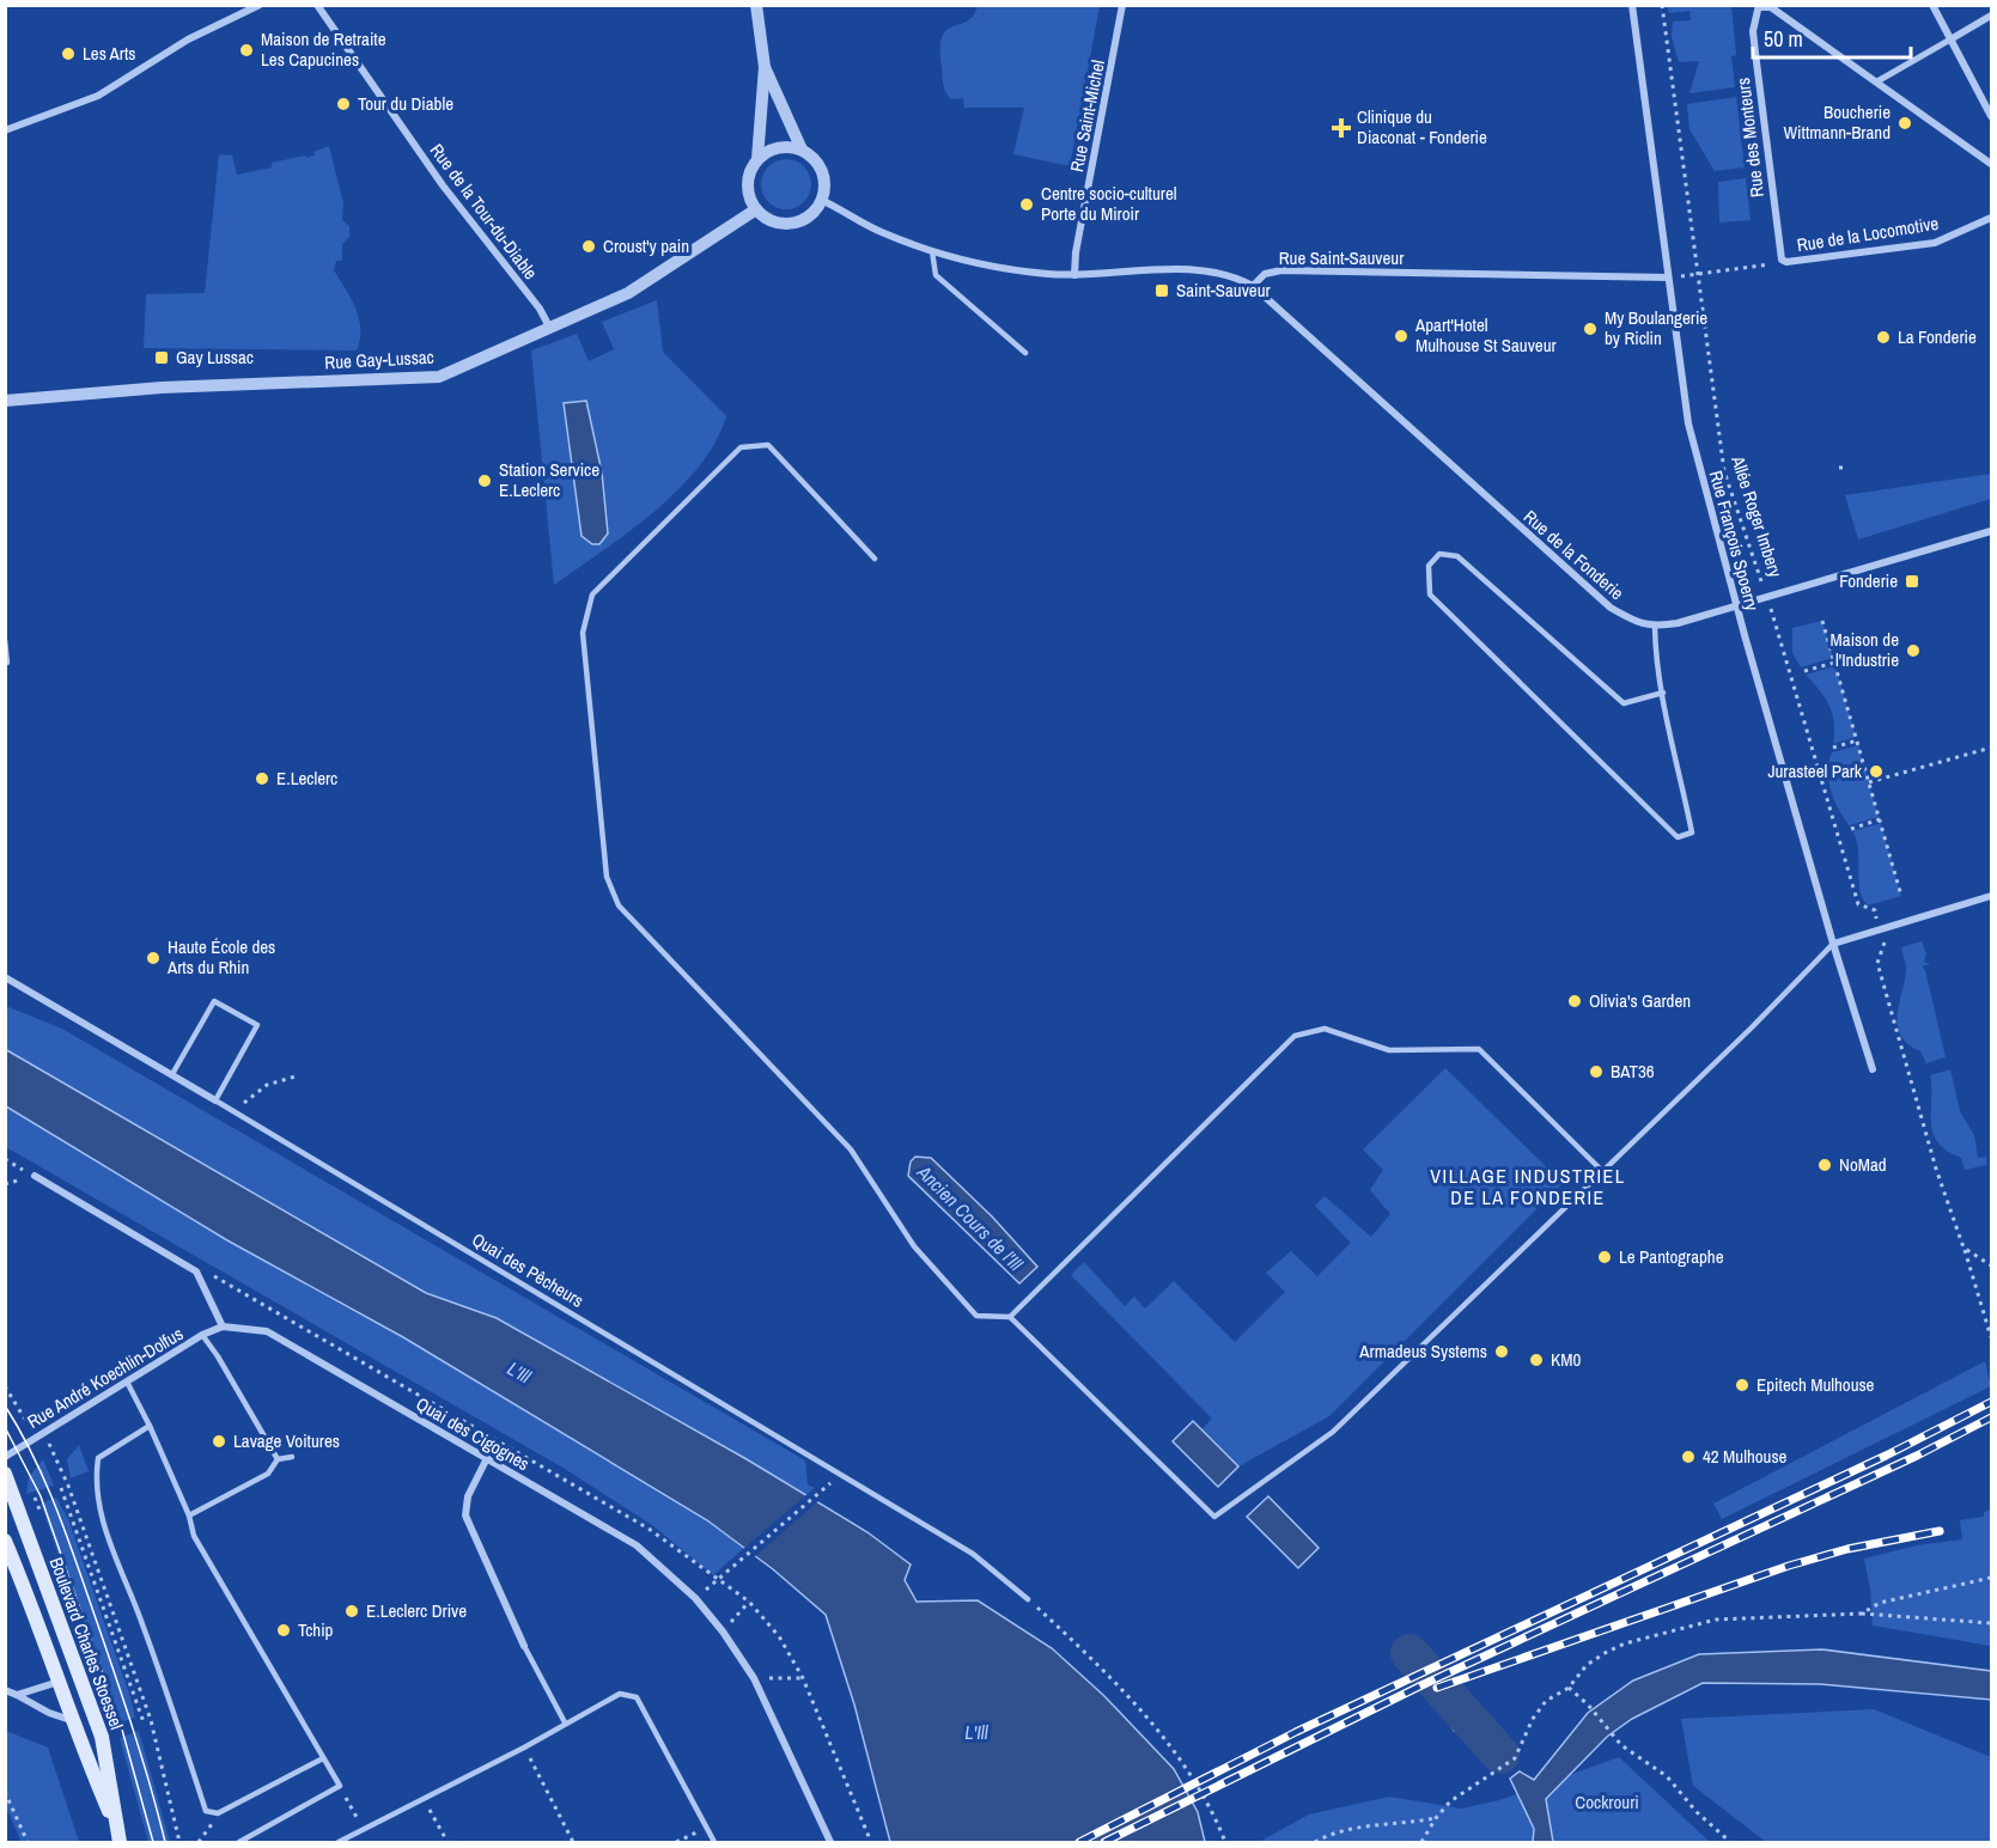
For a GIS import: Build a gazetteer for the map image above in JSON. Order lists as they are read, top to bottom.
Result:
{
  "streets": {
    "main road": ["Boulevard Charles Stoessel"],
    "street": [
      "Rue Saint-Michel",
      "Rue des Monteurs",
      "Rue de la Tour-du-Diable",
      "Rue de la Locomotive",
      "Rue Saint-Sauveur",
      "Rue Gay-Lussac",
      "Rue François Spoerry",
      "Rue de la Fonderie",
      "Quai des Pêcheurs",
      "Rue André Koechlin-Dolfus",
      "Quai des Cigognes"
    ],
    "path": ["Allée Roger Imbery"]
  },
  "crossings": [
    ["Rue des Monteurs", "Rue de la Locomotive"],
    ["Rue de la Tour-du-Diable", "Rue Gay-Lussac"],
    ["Rue Saint-Sauveur", "Rue François Spoerry"],
    ["Rue Saint-Sauveur", "Rue de la Fonderie"],
    ["Rue André Koechlin-Dolfus", "Quai des Cigognes"]
  ],
  "districts": ["VILLAGE INDUSTRIEL DE LA FONDERIE"],
  "water": ["Ancien Cours de l'Ill", "L'Ill"],
  "parks": ["Cockrouri"],
  "places": {
    "other": [
      "Maison de Retraite Les Capucines",
      "Les Arts",
      "Tour du Diable",
      "Boucherie Wittmann-Brand",
      "Centre socio-culturel Porte du Miroir",
      "Croust'y pain",
      "My Boulangerie by Riclin",
      "Apart'Hotel Mulhouse St Sauveur",
      "La Fonderie",
      "Station Service E.Leclerc",
      "Maison de l'Industrie",
      "Jurasteel Park",
      "E.Leclerc",
      "Haute École des Arts du Rhin",
      "Olivia's Garden",
      "BAT36",
      "NoMad",
      "Le Pantographe",
      "Armadeus Systems",
      "KM0",
      "Epitech Mulhouse",
      "Lavage Voitures",
      "42 Mulhouse",
      "E.Leclerc Drive",
      "Tchip"
    ],
    "health": ["Clinique du Diaconat - Fonderie"],
    "transit": ["Saint-Sauveur", "Gay Lussac", "Fonderie"]
  },
  "scale_bar": "50 m"
}
